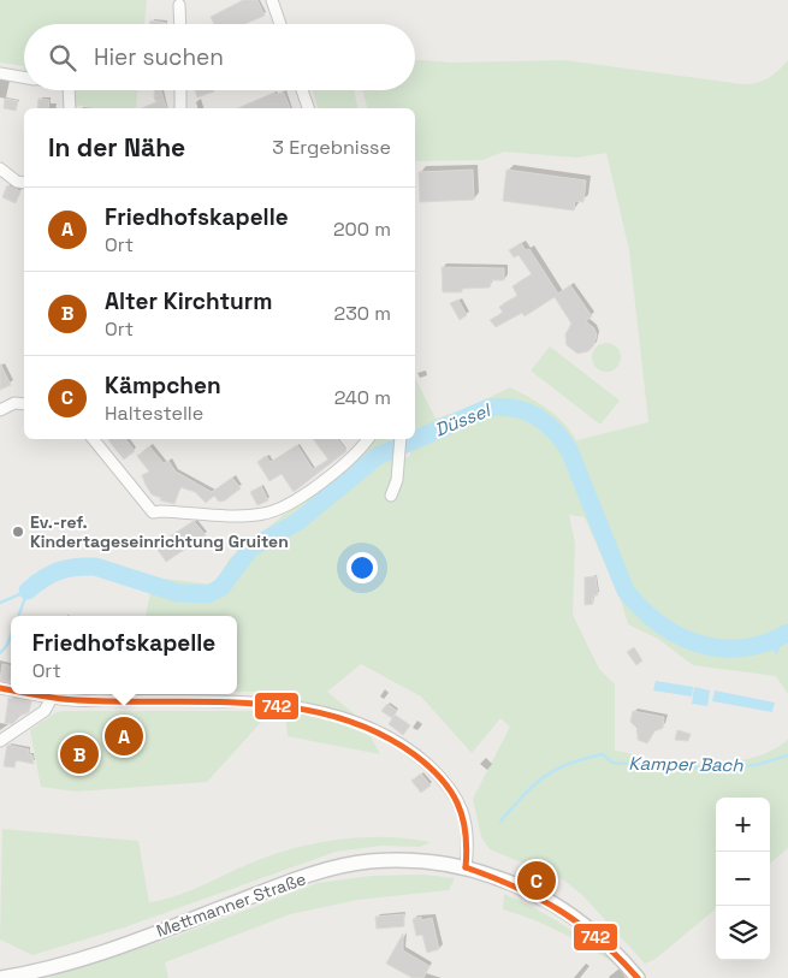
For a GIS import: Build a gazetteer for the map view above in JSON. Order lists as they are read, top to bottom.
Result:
{
  "streets": {
    "main road": ["Mettmanner Straße"]
  },
  "water": ["Düssel", "Kamper Bach"],
  "places": ["Ev.-ref. Kindertageseinrichtung Gruiten"],
  "lines": ["transit line 742"],
  "page": {
    "search": "Hier suchen",
    "heading": ["In der Nähe", "3 Ergebnisse"],
    "list": [
      {
        "mark": "A",
        "name": "Friedhofskapelle",
        "note": "Ort",
        "value": "200 m"
      },
      {
        "mark": "B",
        "name": "Alter Kirchturm",
        "note": "Ort",
        "value": "230 m"
      },
      {
        "mark": "C",
        "name": "Kämpchen",
        "note": "Haltestelle",
        "value": "240 m"
      }
    ],
    "popup": ["Friedhofskapelle", "Ort"],
    "pins": ["A", "B", "C"],
    "map_buttons": ["+", "−"]
  }
}
